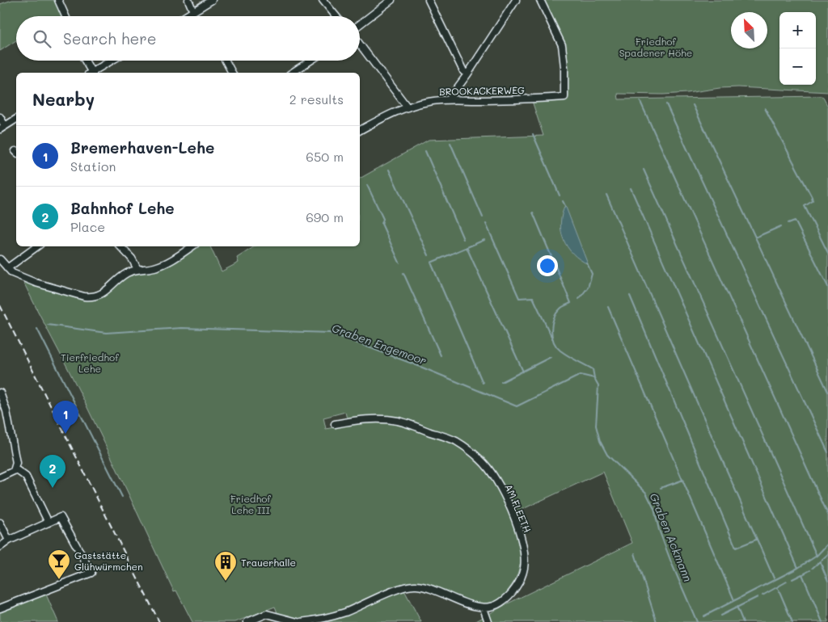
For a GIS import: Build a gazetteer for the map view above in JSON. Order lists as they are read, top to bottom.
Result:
{
  "streets": {
    "street": ["BROOKACKERWEG", "AM FLEETH"]
  },
  "water": ["Graben Engemoor", "Graben Ackmann"],
  "parks": ["Friedhof Spadener Höhe", "Tierfriedhof Lehe", "Friedhof Lehe III"],
  "places": {
    "bar": ["Gaststätte Glühwürmchen"],
    "building": ["Trauerhalle"]
  },
  "north": "top left",
  "page": {
    "map_buttons": ["+", "−"],
    "search": "Search here",
    "heading": ["Nearby", "2 results"],
    "list": [
      {
        "mark": "1",
        "name": "Bremerhaven-Lehe",
        "note": "Station",
        "value": "650 m"
      },
      {
        "mark": "2",
        "name": "Bahnhof Lehe",
        "note": "Place",
        "value": "690 m"
      }
    ],
    "pins": ["1", "2"]
  }
}
